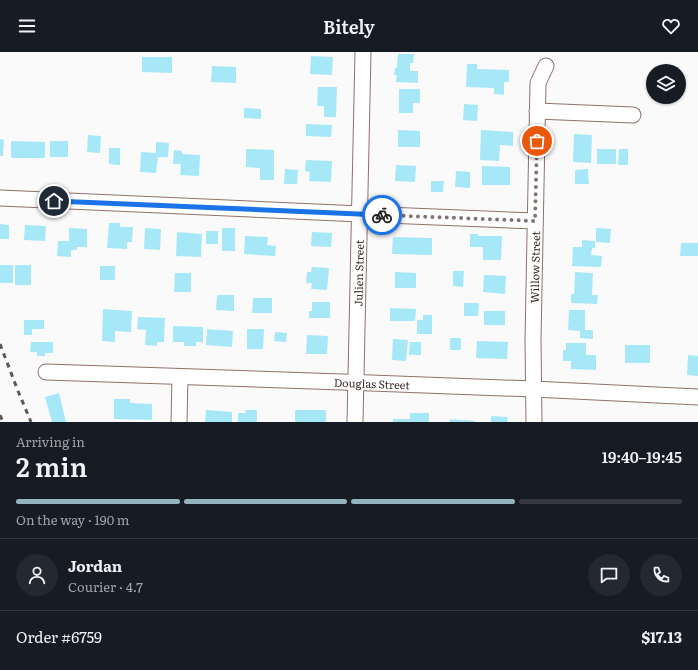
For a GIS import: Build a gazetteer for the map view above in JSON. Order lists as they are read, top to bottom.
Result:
{
  "streets": {
    "street": ["Willow Street", "Julien Street", "Douglas Street"]
  },
  "crossings": [
    ["Willow Street", "Douglas Street"],
    ["Julien Street", "Douglas Street"]
  ],
  "page": {
    "header": "Bitely",
    "heading": ["2 min", "Arriving in", "19:40–19:45"],
    "panel": [
      "Jordan",
      "Courier · 4.7",
      "Order #6759",
      "$17.13"
    ],
    "bar": "On the way · 190 m"
  }
}
